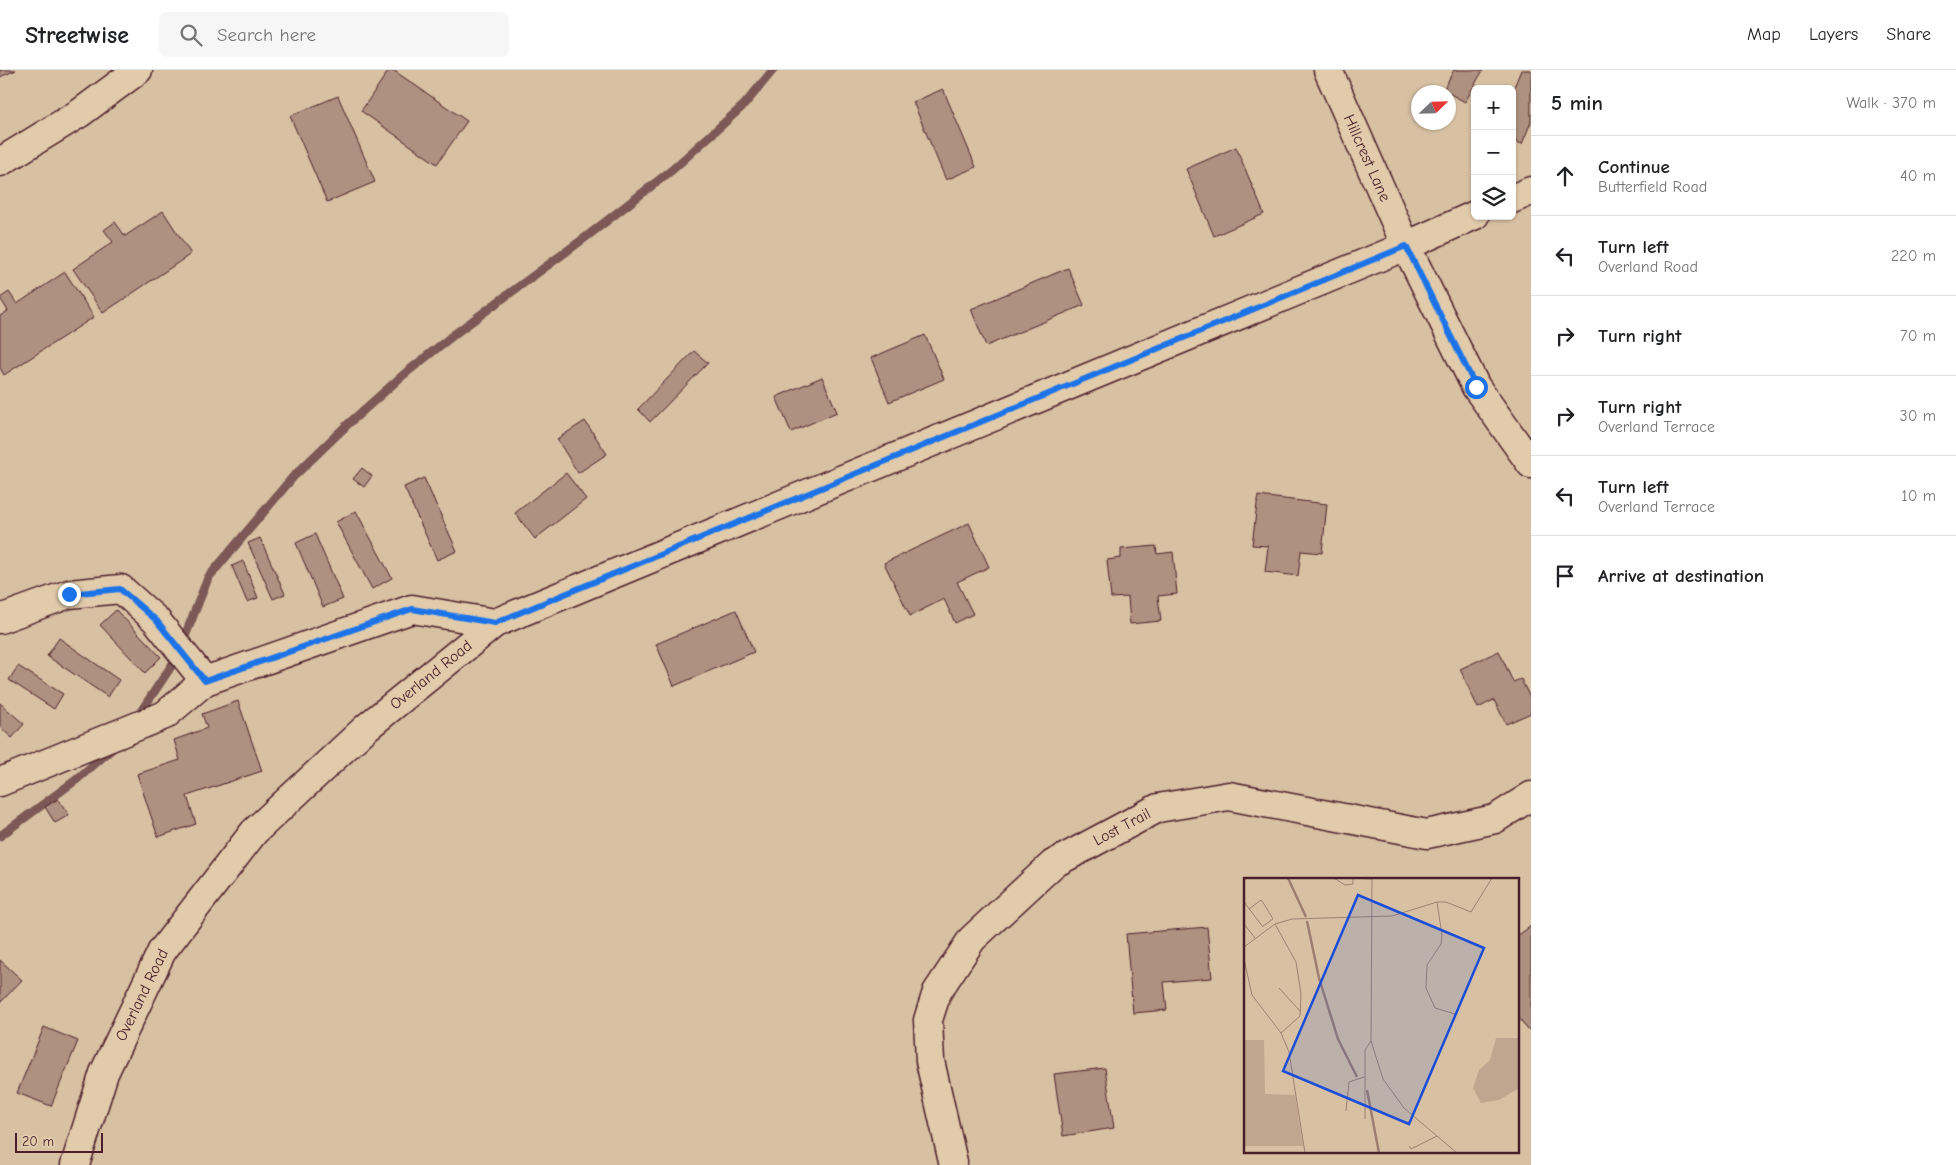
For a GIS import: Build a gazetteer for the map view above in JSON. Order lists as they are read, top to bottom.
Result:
{
  "streets": {
    "street": ["Hillcrest Lane", "Overland Road", "Lost Trail"]
  },
  "crossings": [
    ["Hillcrest Lane", "Overland Road"]
  ],
  "scale_bar": "20 m",
  "north": "top right",
  "page": {
    "header": "Streetwise",
    "search": "Search here",
    "nav": ["Map", "Layers", "Share"],
    "heading": ["5 min", "Walk · 370 m"],
    "map_buttons": ["+", "−"],
    "list": [
      ["Continue", "Butterfield Road", "40 m"],
      ["Turn left", "Overland Road", "220 m"],
      ["Turn right", "70 m"],
      ["Turn right", "Overland Terrace", "30 m"],
      ["Turn left", "Overland Terrace", "10 m"],
      "Arrive at destination"
    ],
    "scale": "20 m"
  }
}
